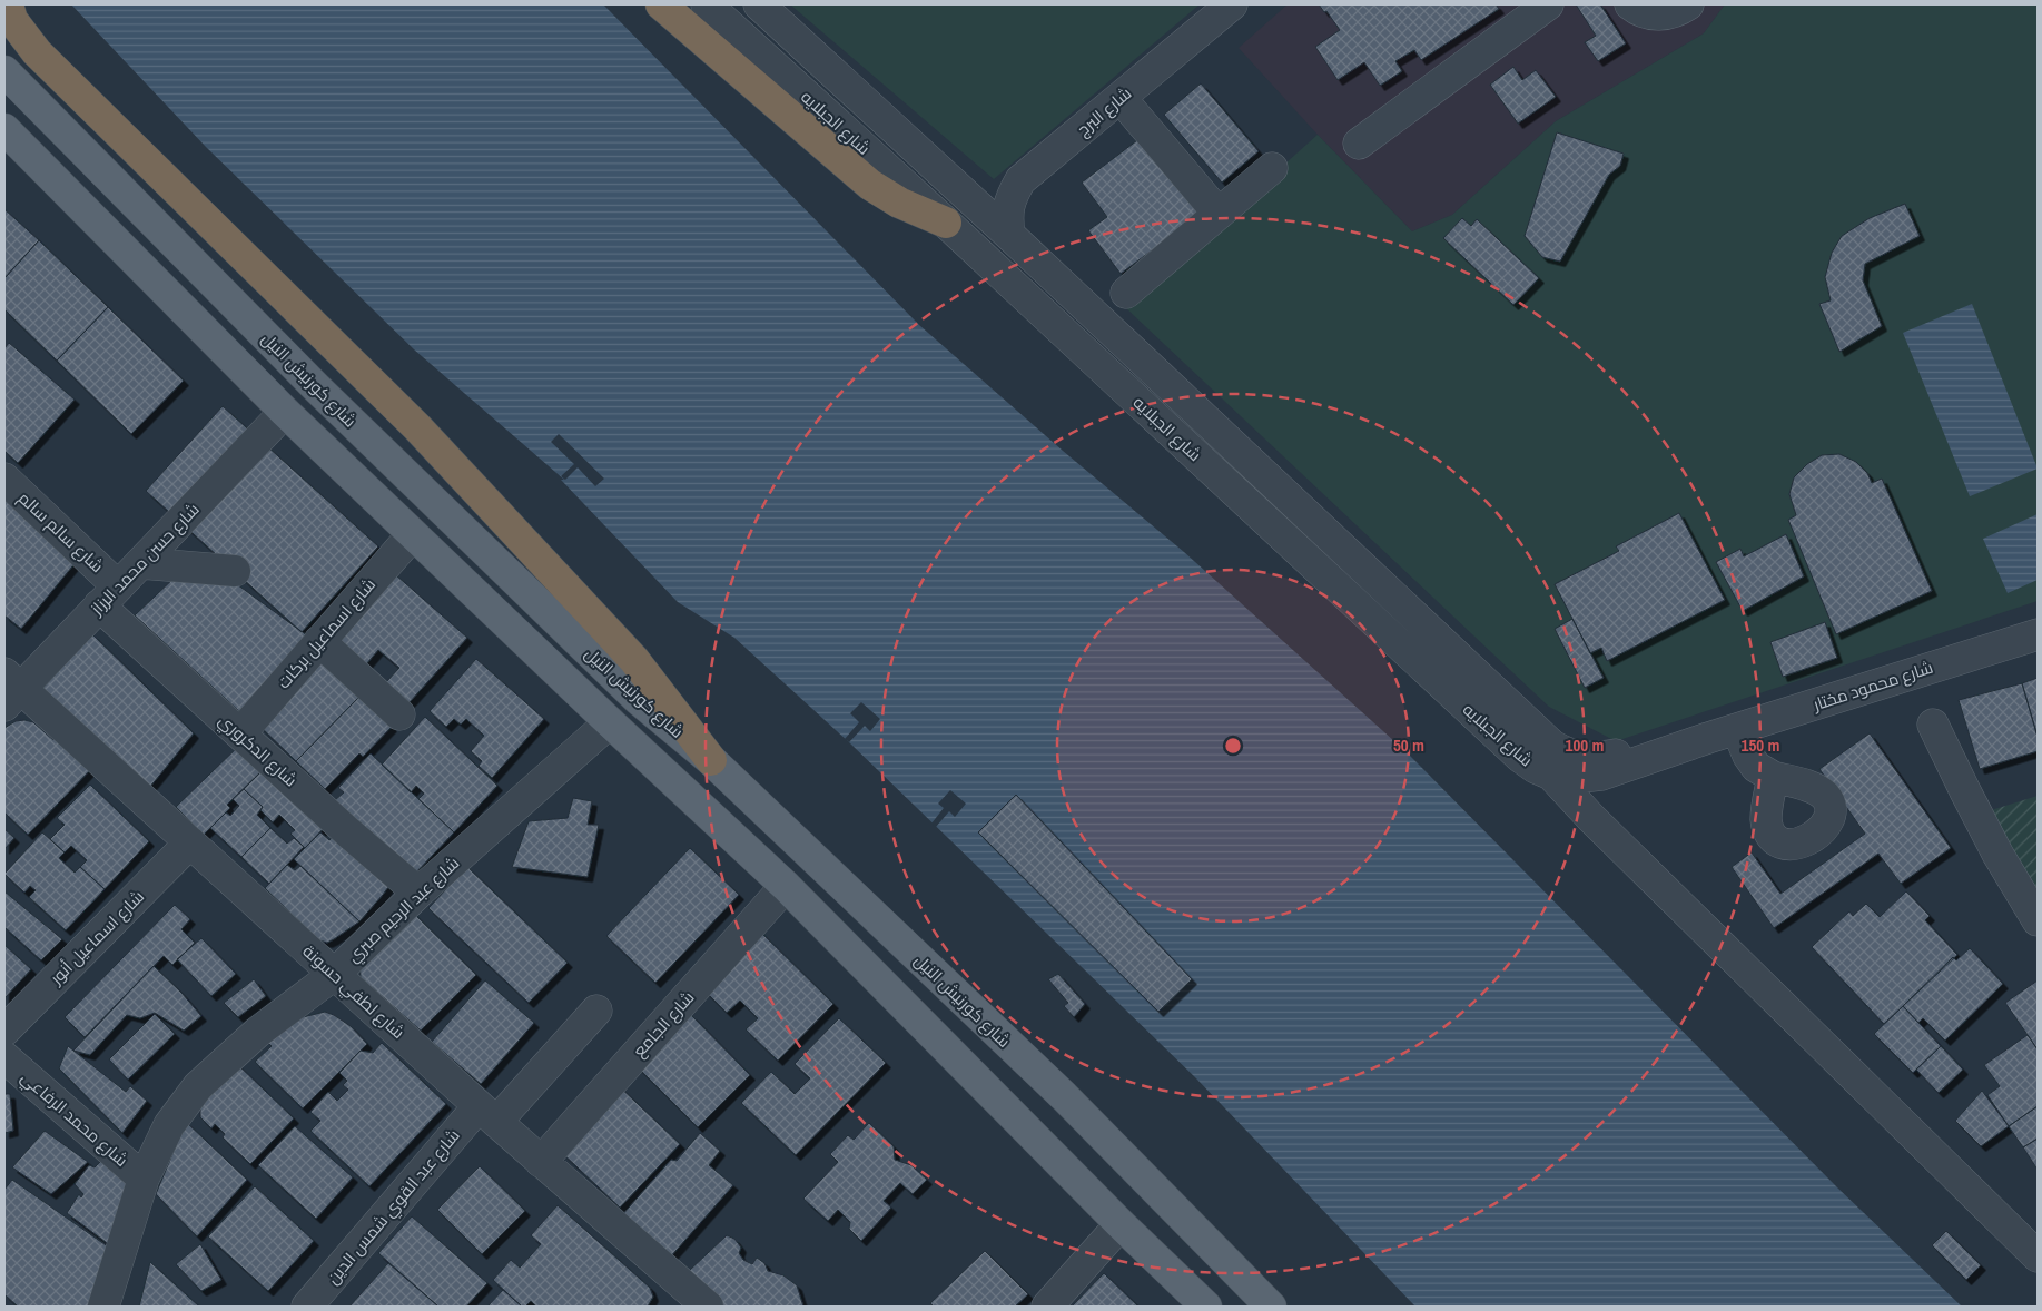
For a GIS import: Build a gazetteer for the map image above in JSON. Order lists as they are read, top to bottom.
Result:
{
  "streets": {
    "main road": ["شارع كورنيش النيل"],
    "street": [
      "شارع البرج",
      "شارع الجبلايه",
      "شارع سالم سالم",
      "شارع حسن محمد الرزاز",
      "شارع اسماعيل بركات",
      "شارع محمود مختار",
      "شارع الدكروري",
      "شارع عبد الرحيم صبري",
      "شارع اسماعيل أنور",
      "شارع لطفي حسونة",
      "شارع الجامع",
      "شارع محمد الرفاعي",
      "شارع عبد القوي شمس الدين"
    ]
  },
  "crossings": [
    ["شارع البرج", "شارع الجبلايه"],
    ["شارع الجبلايه", "شارع محمود مختار"],
    ["شارع سالم سالم", "شارع حسن محمد الرزاز"],
    ["شارع سالم سالم", "شارع الدكروري"],
    ["شارع حسن محمد الرزاز", "شارع الدكروري"],
    ["شارع حسن محمد الرزاز", "شارع لطفي حسونة"],
    ["شارع اسماعيل بركات", "شارع الدكروري"],
    ["شارع الدكروري", "شارع عبد الرحيم صبري"],
    ["شارع عبد الرحيم صبري", "شارع لطفي حسونة"],
    ["شارع عبد الرحيم صبري", "شارع محمد الرفاعي"],
    ["شارع اسماعيل أنور", "شارع لطفي حسونة"],
    ["شارع لطفي حسونة", "شارع الجامع"],
    ["شارع لطفي حسونة", "شارع عبد القوي شمس الدين"]
  ],
  "rings": ["50 m", "100 m", "150 m"]
}
